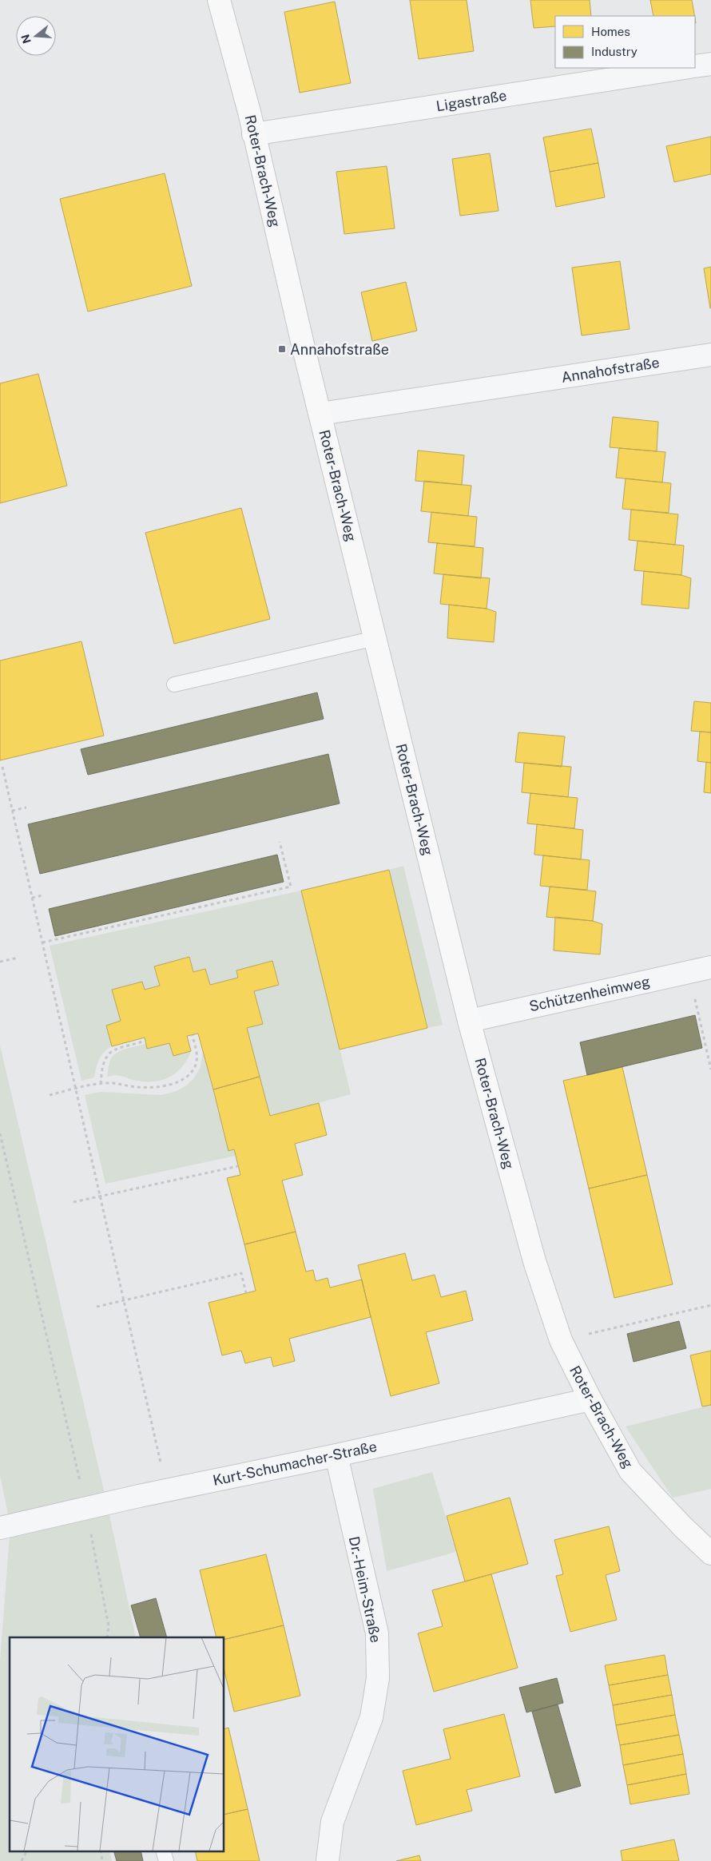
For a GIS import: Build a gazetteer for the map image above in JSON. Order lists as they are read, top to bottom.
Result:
{
  "streets": {
    "street": [
      "Ligastraße",
      "Roter-Brach-Weg",
      "Annahofstraße",
      "Schützenheimweg",
      "Kurt-Schumacher-Straße",
      "Dr.-Heim-Straße"
    ]
  },
  "crossings": [
    ["Ligastraße", "Roter-Brach-Weg"],
    ["Roter-Brach-Weg", "Annahofstraße"],
    ["Roter-Brach-Weg", "Schützenheimweg"],
    ["Roter-Brach-Weg", "Kurt-Schumacher-Straße"],
    ["Kurt-Schumacher-Straße", "Dr.-Heim-Straße"]
  ],
  "places": {
    "transit": ["Annahofstraße"]
  },
  "legend": ["Homes", "Industry"],
  "north": "left"
}
